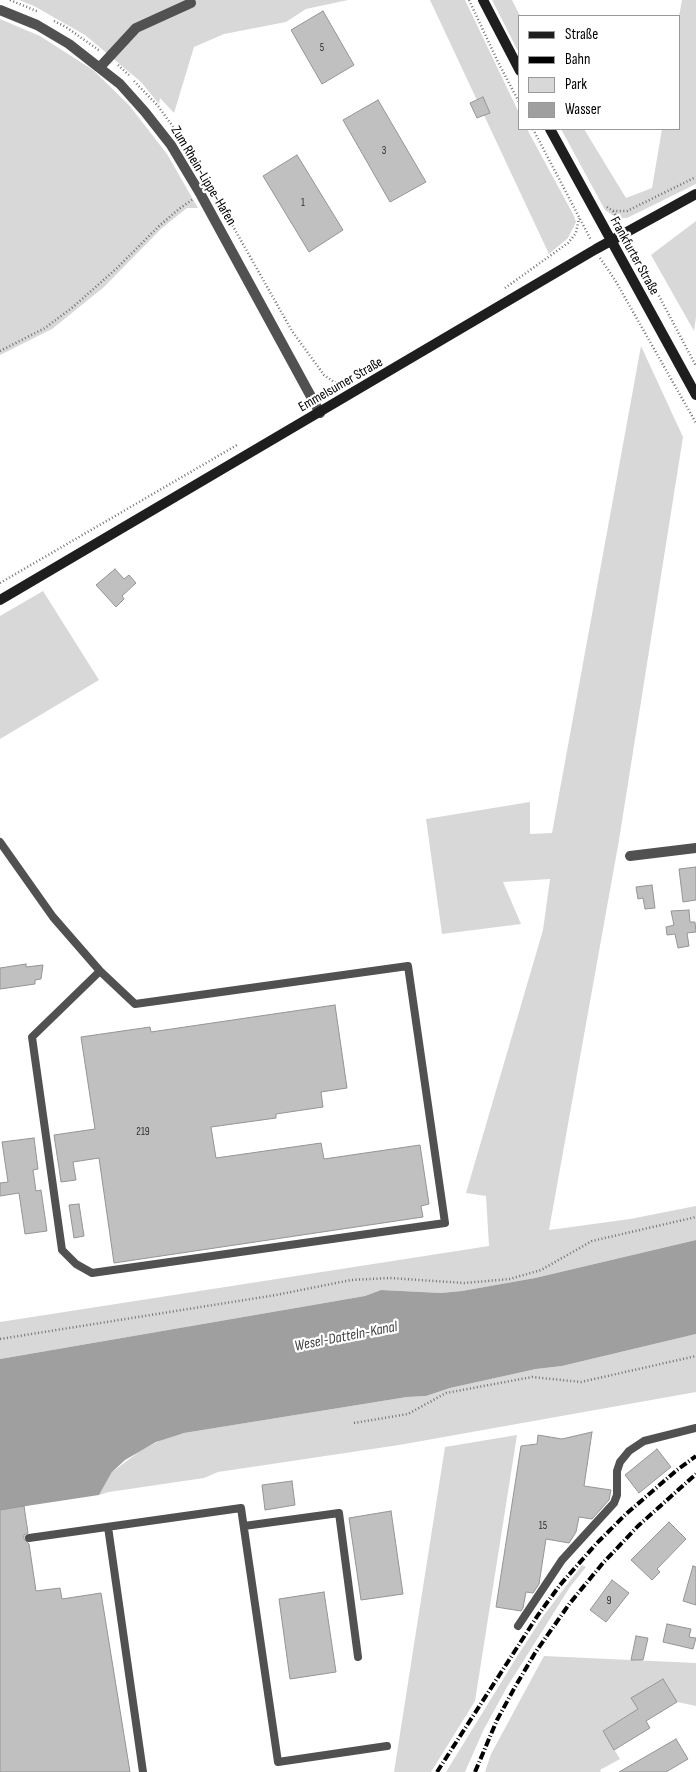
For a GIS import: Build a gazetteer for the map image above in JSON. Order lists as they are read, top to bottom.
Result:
{
  "streets": {
    "street": ["Zum Rhein-Lippe-Hafen", "Frankfurter Straße", "Emmelsumer Straße"]
  },
  "crossings": [
    ["Zum Rhein-Lippe-Hafen", "Emmelsumer Straße"],
    ["Frankfurter Straße", "Emmelsumer Straße"]
  ],
  "water": ["Wesel-Datteln-Kanal"],
  "house_numbers": [
    "5",
    "3",
    "1",
    "219",
    "15",
    "9"
  ],
  "legend": [
    "Straße",
    "Bahn",
    "Park",
    "Wasser"
  ]
}
